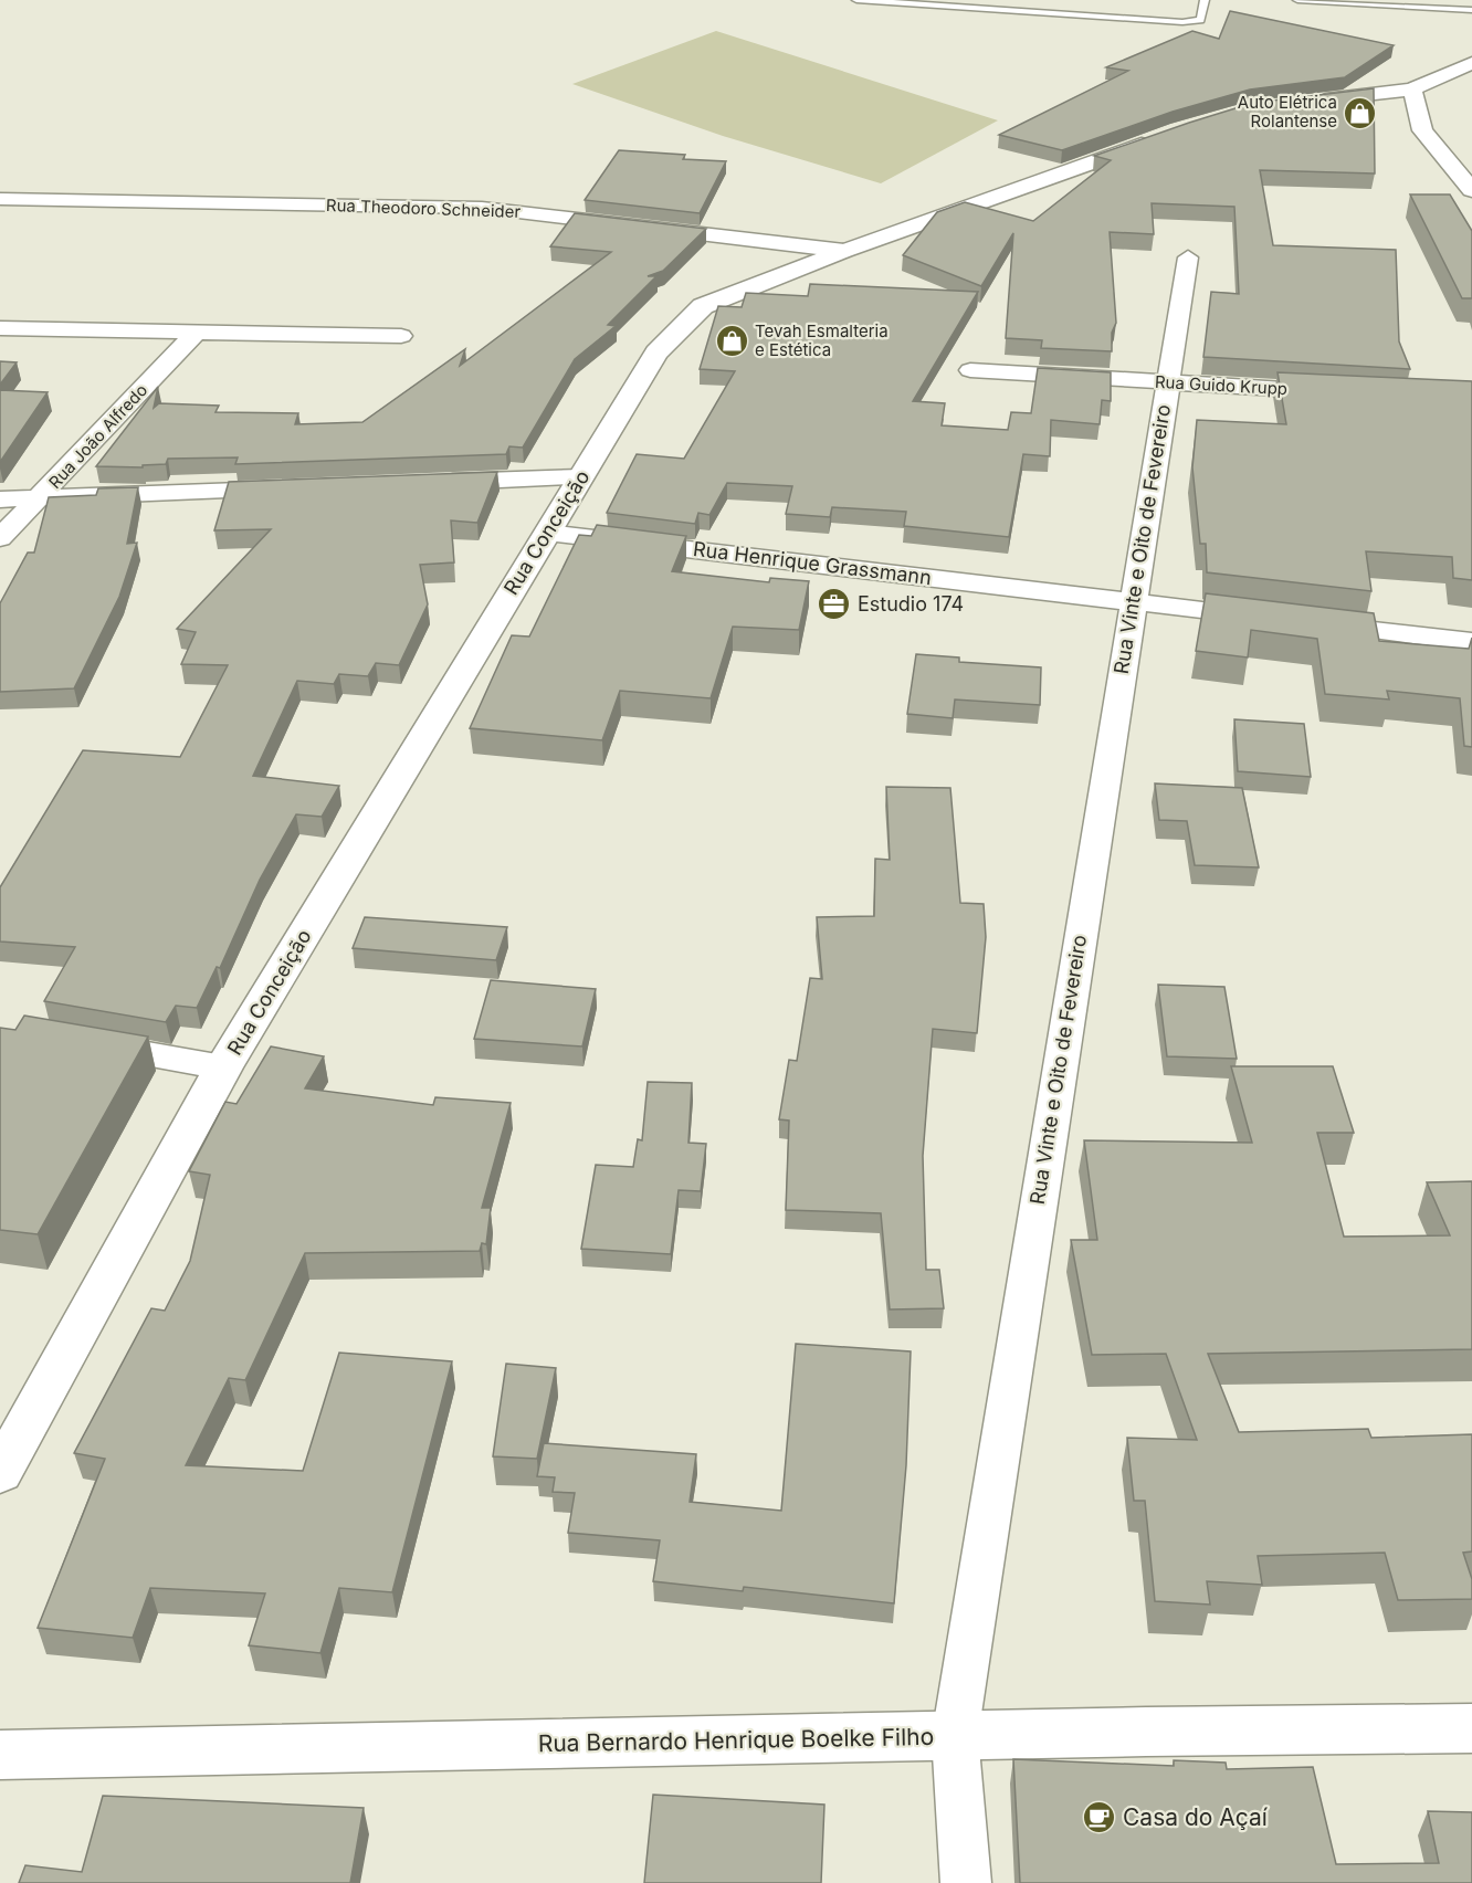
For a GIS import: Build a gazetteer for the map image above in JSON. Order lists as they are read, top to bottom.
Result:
{
  "streets": {
    "main road": ["Rua Conceição", "Rua Bernardo Henrique Boelke Filho"],
    "street": [
      "Rua Theodoro Schneider",
      "Rua Guido Krupp",
      "Rua João Alfredo",
      "Rua Vinte e Oito de Fevereiro",
      "Rua Henrique Grassmann"
    ]
  },
  "crossings": [
    ["Rua Theodoro Schneider", "Rua Conceição"],
    ["Rua Guido Krupp", "Rua Vinte e Oito de Fevereiro"],
    ["Rua Conceição", "Rua Henrique Grassmann"],
    ["Rua Vinte e Oito de Fevereiro", "Rua Henrique Grassmann"],
    ["Rua Vinte e Oito de Fevereiro", "Rua Bernardo Henrique Boelke Filho"]
  ],
  "places": {
    "shop": ["Auto Elétrica Rolantense", "Tevah Esmalteria e Estética"],
    "office": ["Estudio 174"],
    "cafe": ["Casa do Açaí"]
  }
}
